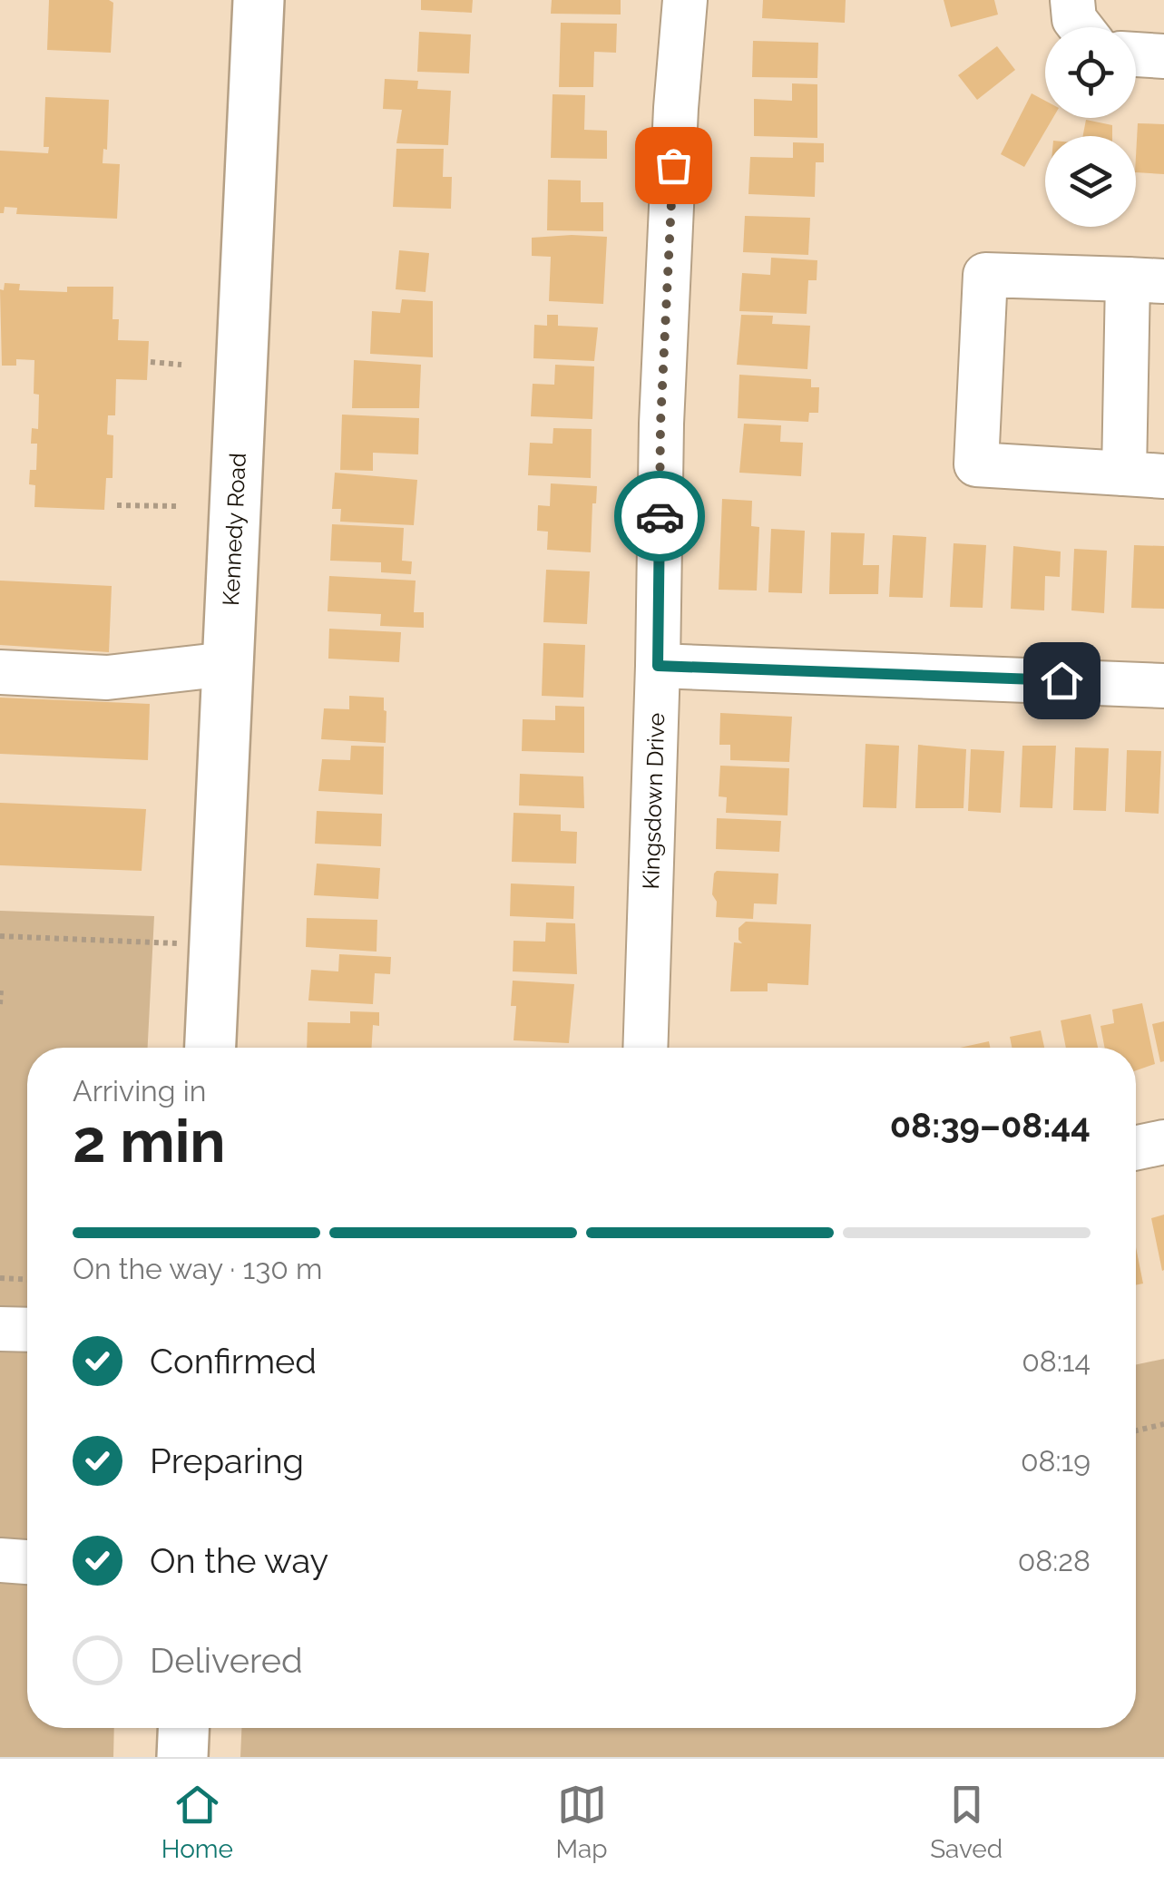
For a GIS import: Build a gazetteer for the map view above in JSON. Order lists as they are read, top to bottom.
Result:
{
  "streets": {
    "main road": ["Kennedy Road"],
    "street": ["Kingsdown Drive"]
  },
  "page": {
    "heading": ["2 min", "Arriving in", "08:39–08:44"],
    "bar": "On the way · 130 m",
    "list": [
      ["Confirmed", "08:14"],
      ["Preparing", "08:19"],
      ["On the way", "08:28"],
      "Delivered"
    ],
    "tabs": ["Home", "Map", "Saved"]
  }
}
